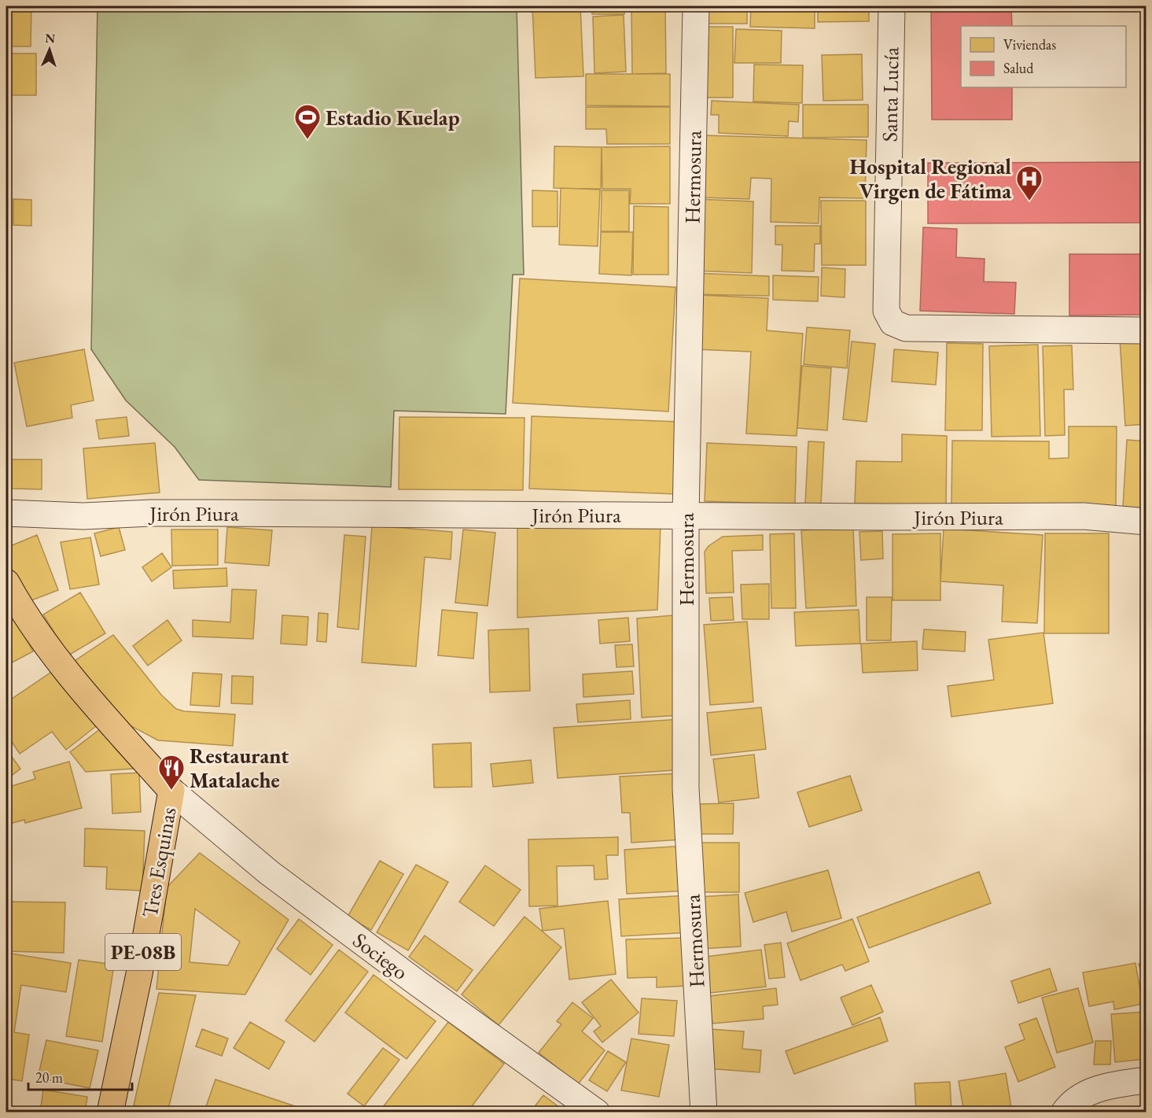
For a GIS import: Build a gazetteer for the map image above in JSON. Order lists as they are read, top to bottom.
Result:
{
  "streets": {
    "highway": ["Tres Esquinas", "PE-08B"],
    "street": [
      "Santa Lucía",
      "Hermosura",
      "Jirón Piura",
      "Sociego"
    ]
  },
  "crossings": [
    ["Hermosura", "Jirón Piura"],
    ["Tres Esquinas", "Sociego"]
  ],
  "places": {
    "sports": ["Estadio Kuelap"],
    "hospital": ["Hospital Regional Virgen de Fátima"],
    "restaurant": ["Restaurant Matalache"]
  },
  "legend": ["Viviendas", "Salud"],
  "scale_bar": "20 m",
  "north": "top"
}
